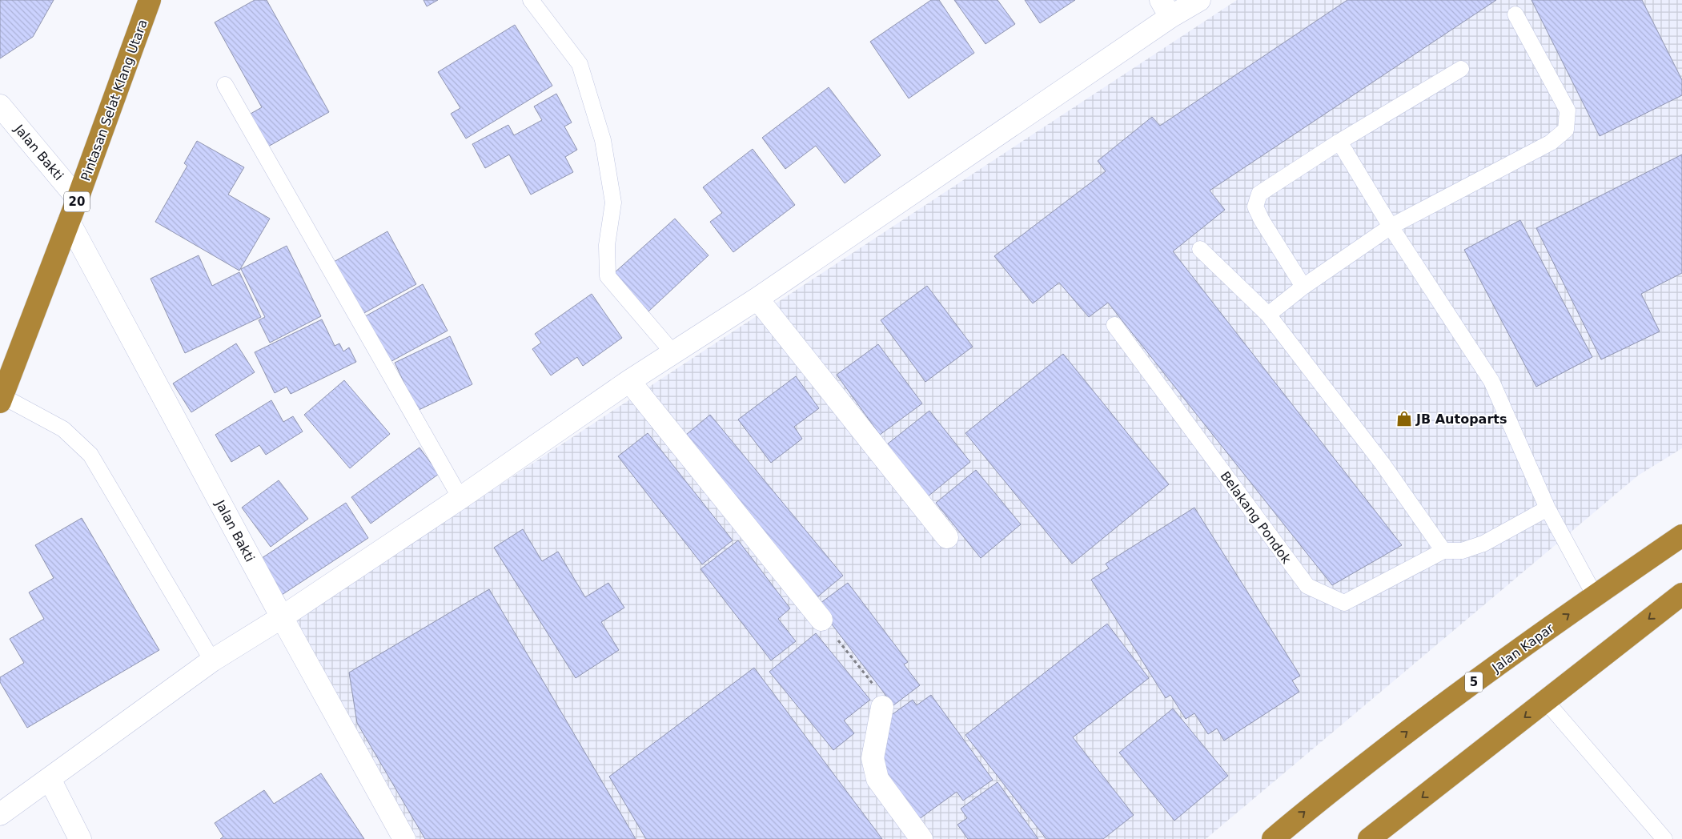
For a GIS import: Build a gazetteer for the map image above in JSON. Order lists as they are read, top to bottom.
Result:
{
  "streets": {
    "highway": [
      "Pintasan Selat Klang Utara",
      "20",
      "Jalan Kapar",
      "5"
    ],
    "street": ["Jalan Bakti"],
    "lane": ["Belakang Pondok"]
  },
  "crossings": [
    ["Pintasan Selat Klang Utara", "Jalan Bakti"]
  ],
  "places": {
    "shop": ["JB Autoparts"]
  }
}
